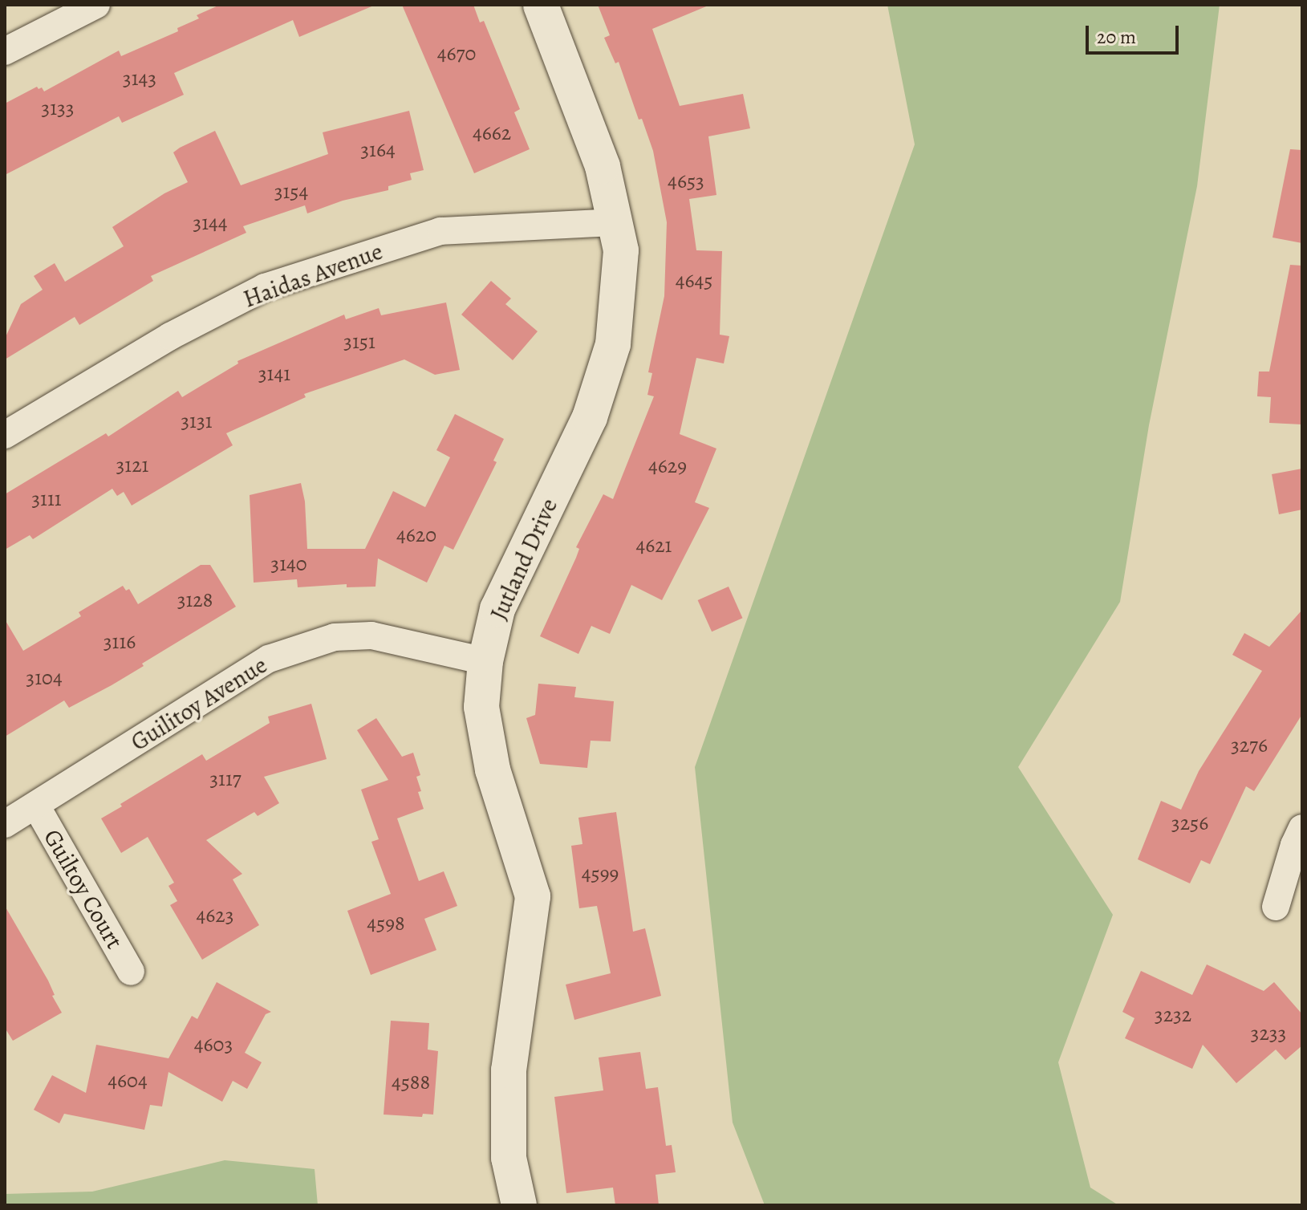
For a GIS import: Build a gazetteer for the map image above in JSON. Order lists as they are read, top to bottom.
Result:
{
  "streets": {
    "street": [
      "Haidas Avenue",
      "Jutland Drive",
      "Guilitoy Avenue",
      "Guiltoy Court"
    ]
  },
  "crossings": [
    ["Haidas Avenue", "Jutland Drive"],
    ["Jutland Drive", "Guilitoy Avenue"],
    ["Guilitoy Avenue", "Guiltoy Court"]
  ],
  "house_numbers": [
    "4670",
    "3143",
    "3133",
    "4662",
    "3164",
    "4653",
    "3154",
    "3144",
    "4645",
    "3151",
    "3141",
    "3131",
    "3121",
    "4629",
    "3111",
    "4620",
    "4621",
    "3140",
    "3128",
    "3116",
    "3104",
    "3276",
    "3117",
    "3256",
    "4599",
    "4623",
    "4598",
    "3232",
    "3233",
    "4603",
    "4604",
    "4588"
  ],
  "scale_bar": "20 m"
}
